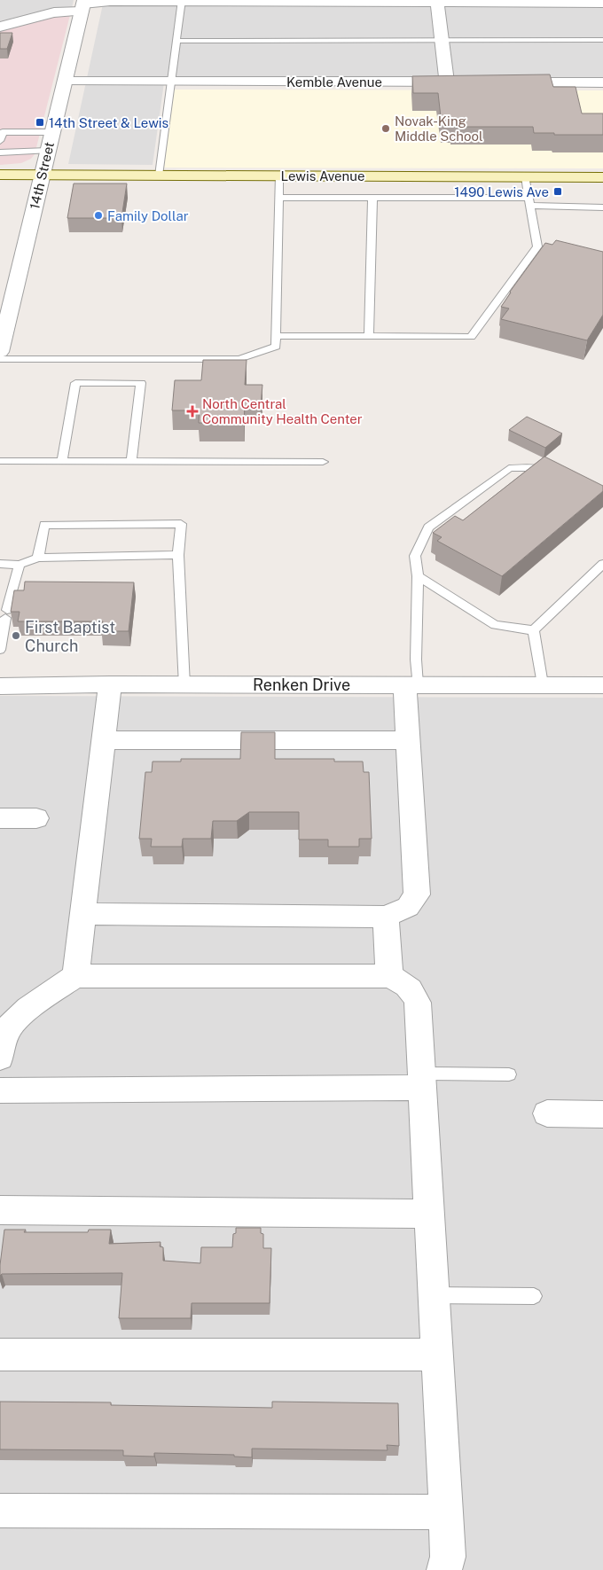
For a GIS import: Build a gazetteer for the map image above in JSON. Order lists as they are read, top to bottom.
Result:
{
  "streets": {
    "main road": ["Lewis Avenue"],
    "street": ["Kemble Avenue", "14th Street", "Renken Drive"]
  },
  "crossings": [
    ["Kemble Avenue", "14th Street"],
    ["14th Street", "Lewis Avenue"]
  ],
  "places": {
    "transit": ["14th Street & Lewis", "1490 Lewis Ave"],
    "other": ["Novak-King Middle School", "Family Dollar", "First Baptist Church"],
    "health": ["North Central Community Health Center"]
  }
}
